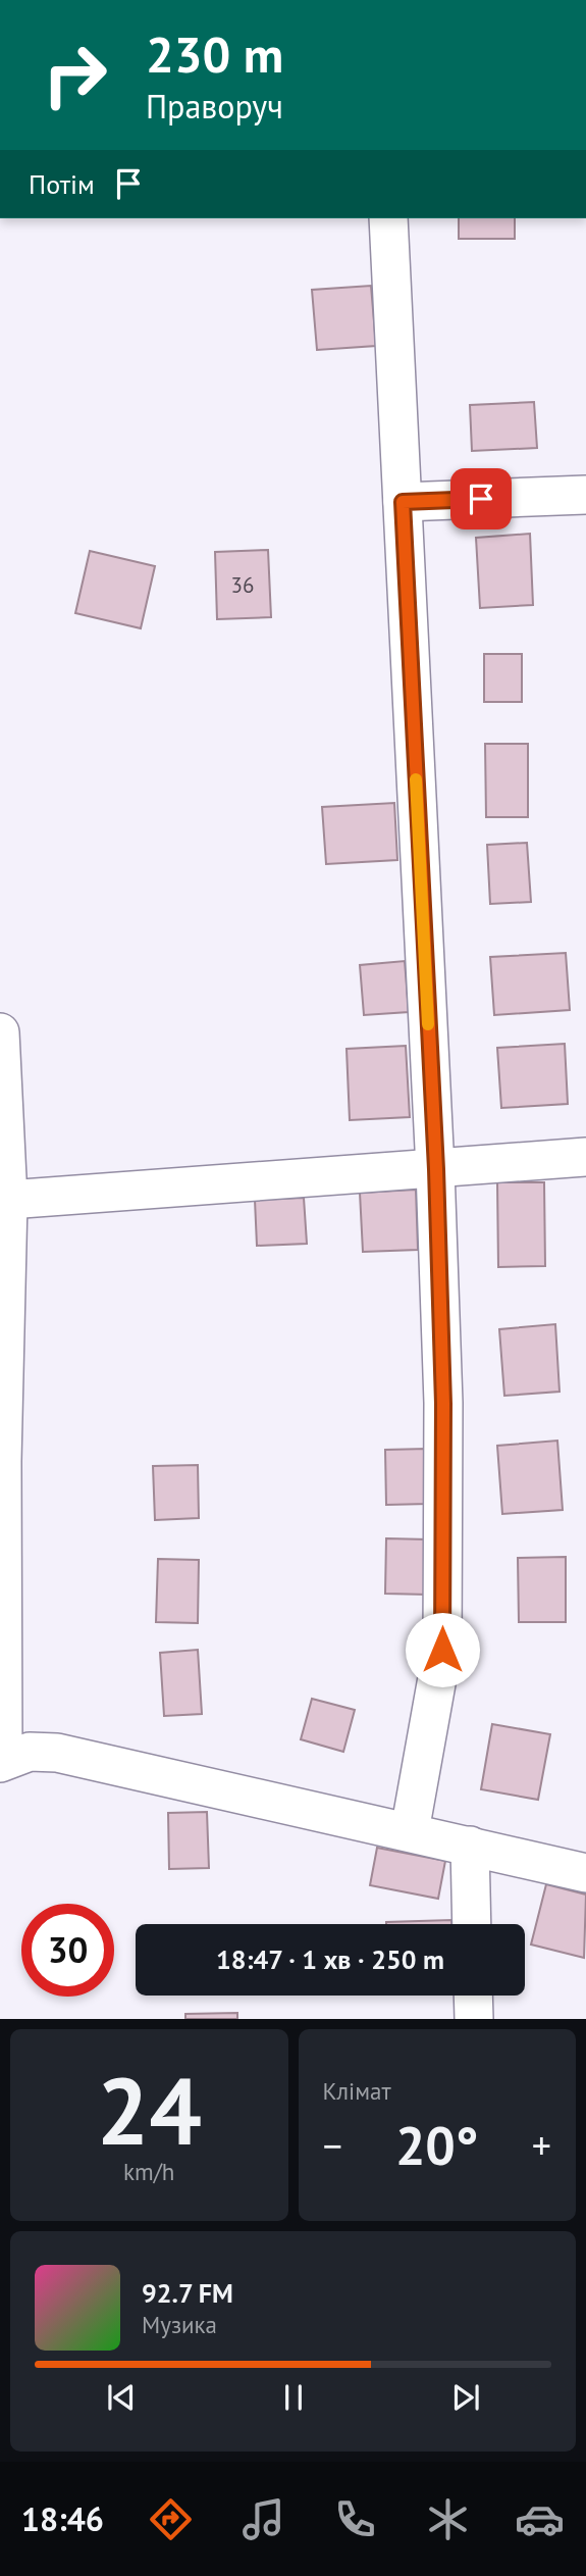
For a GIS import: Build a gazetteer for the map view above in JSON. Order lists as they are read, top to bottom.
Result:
{
  "house_numbers": ["36"],
  "page": {
    "turn": ["230 m", "Праворуч"],
    "then": "Потім",
    "limit": "30",
    "trip": "18:47 · 1 хв · 250 m",
    "tile": [
      ["24", "km/h"],
      "Клімат"
    ],
    "heat": ["−", "20°", "+"],
    "song": ["92.7 FM", "Музика"],
    "tabs": "18:46"
  }
}
